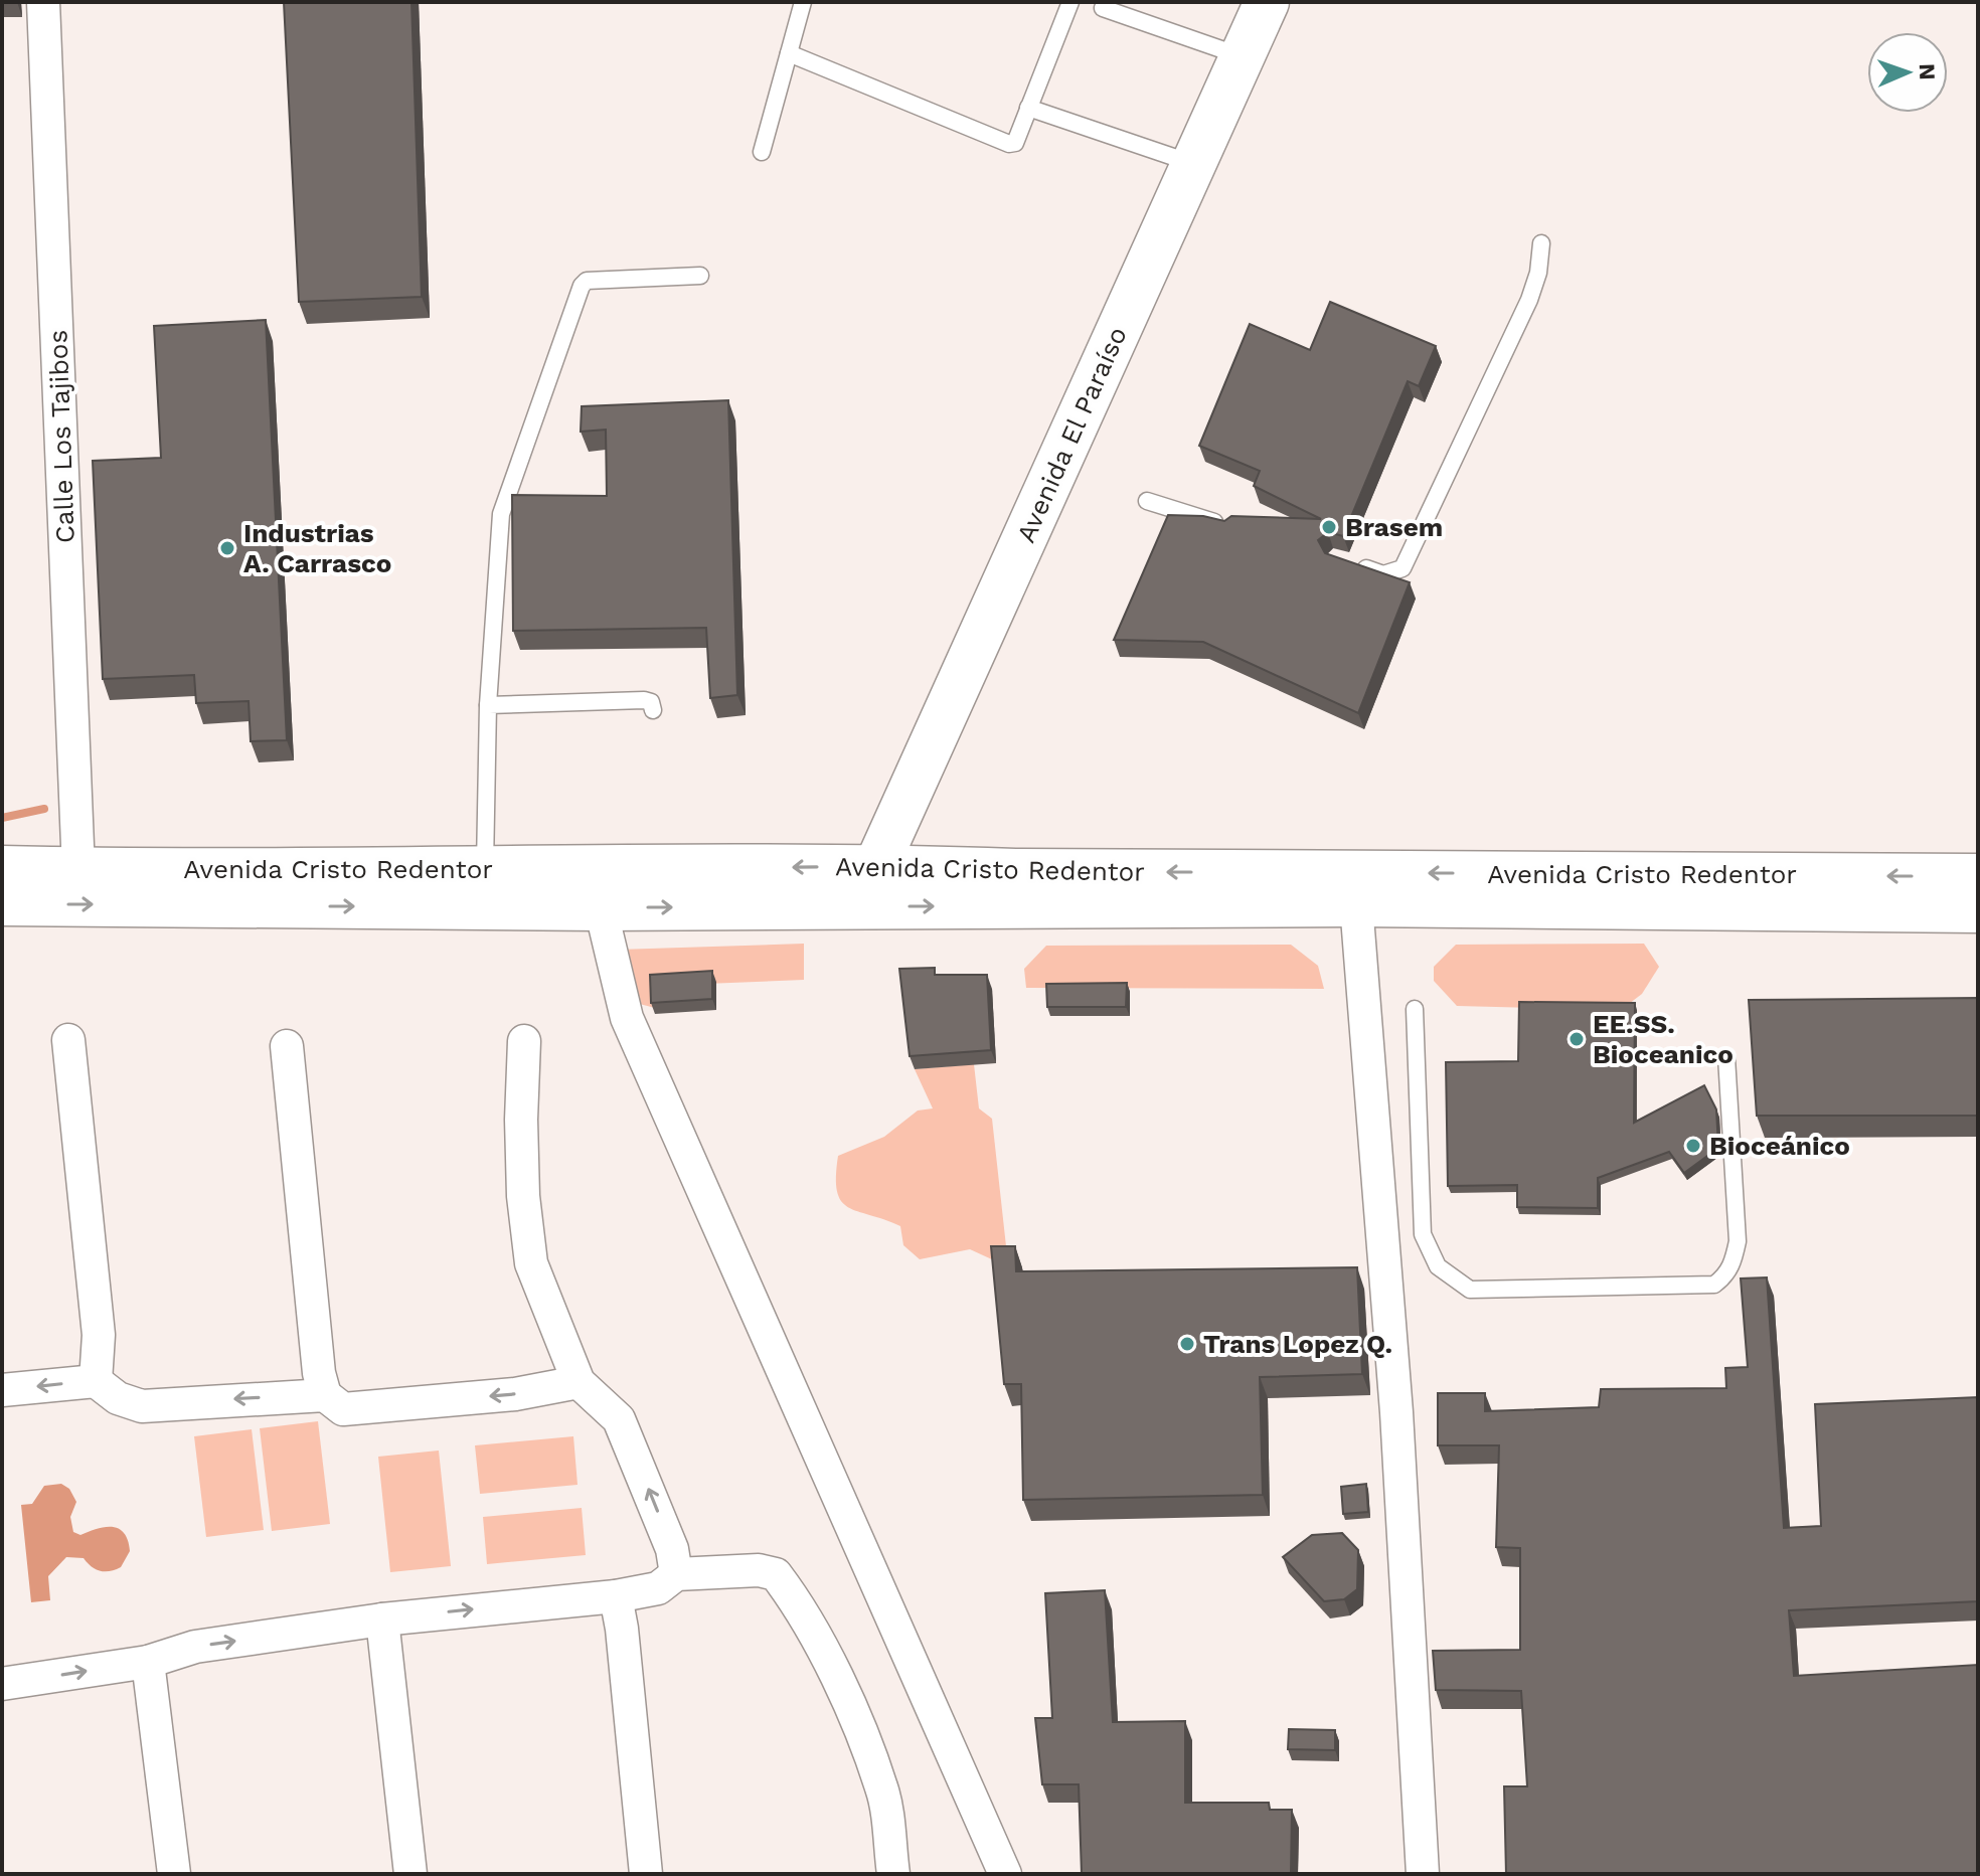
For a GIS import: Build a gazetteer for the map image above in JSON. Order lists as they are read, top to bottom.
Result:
{
  "streets": {
    "main road": ["Avenida El Paraíso", "Avenida Cristo Redentor"],
    "street": ["Calle Los Tajibos"]
  },
  "crossings": [
    ["Avenida El Paraíso", "Avenida Cristo Redentor"],
    ["Calle Los Tajibos", "Avenida Cristo Redentor"]
  ],
  "places": [
    "Brasem",
    "Industrias A. Carrasco",
    "EE.SS. Bioceanico",
    "Bioceánico",
    "Trans Lopez Q."
  ],
  "north": "right"
}
